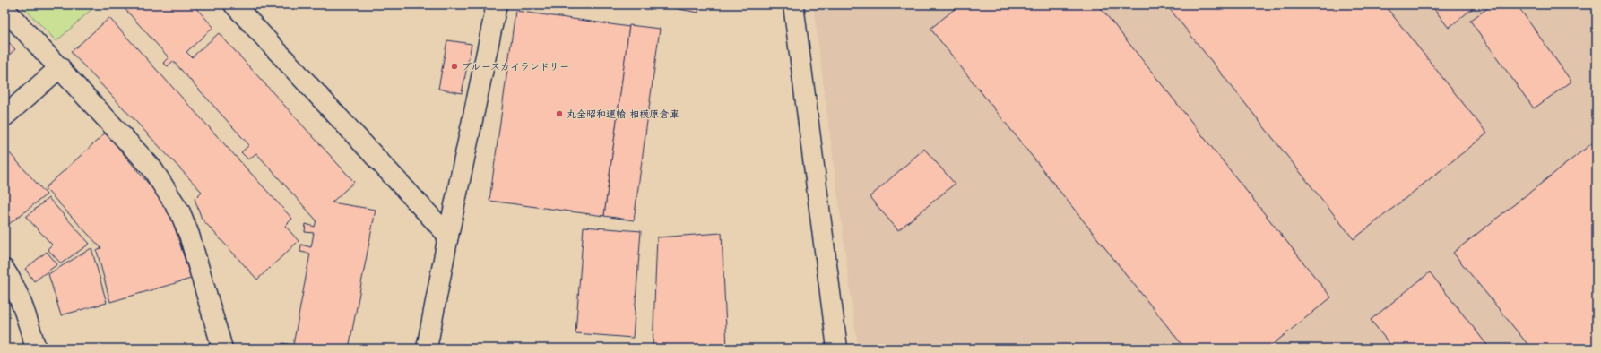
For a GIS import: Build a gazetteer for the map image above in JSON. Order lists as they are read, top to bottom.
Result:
{
  "places": ["ブルースカイランドリー", "丸全昭和運輸 相模原倉庫"]
}
